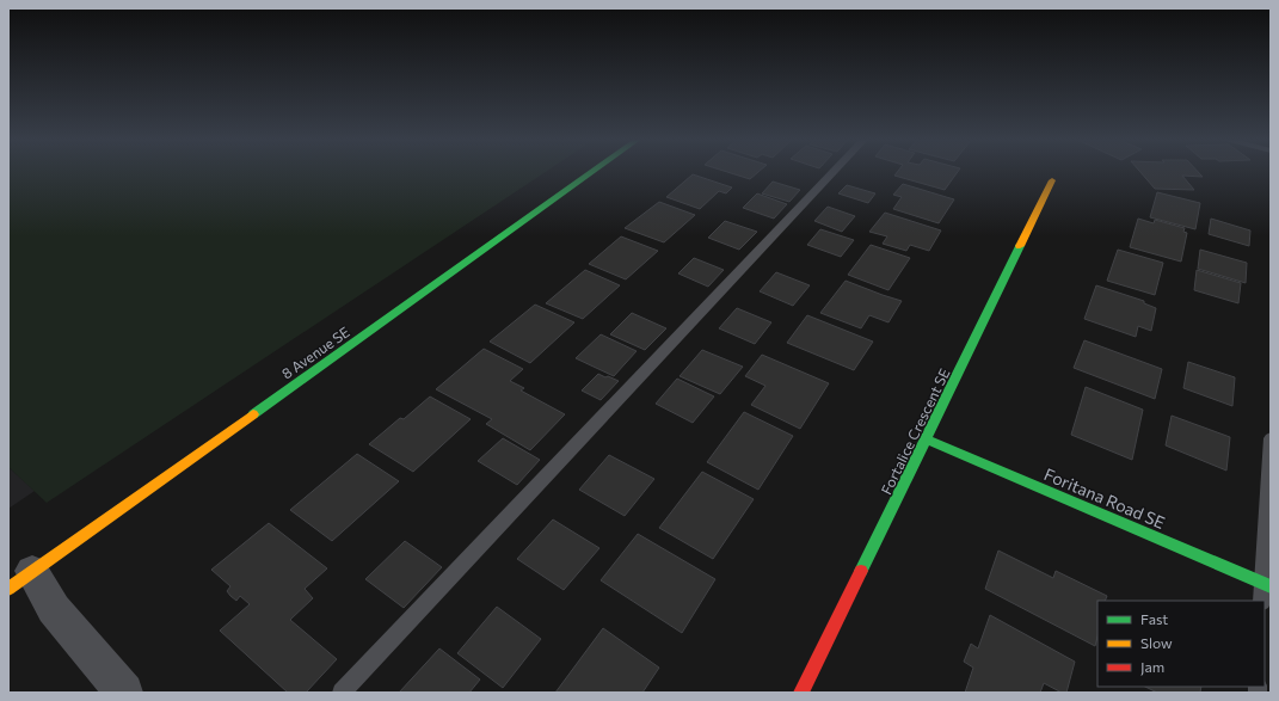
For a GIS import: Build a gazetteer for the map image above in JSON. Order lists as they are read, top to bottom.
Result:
{
  "streets": {
    "street": ["8 Avenue SE", "Fortalice Crescent SE", "Foritana Road SE"]
  },
  "crossings": [
    ["Fortalice Crescent SE", "Foritana Road SE"]
  ],
  "legend": ["Fast", "Slow", "Jam"]
}
